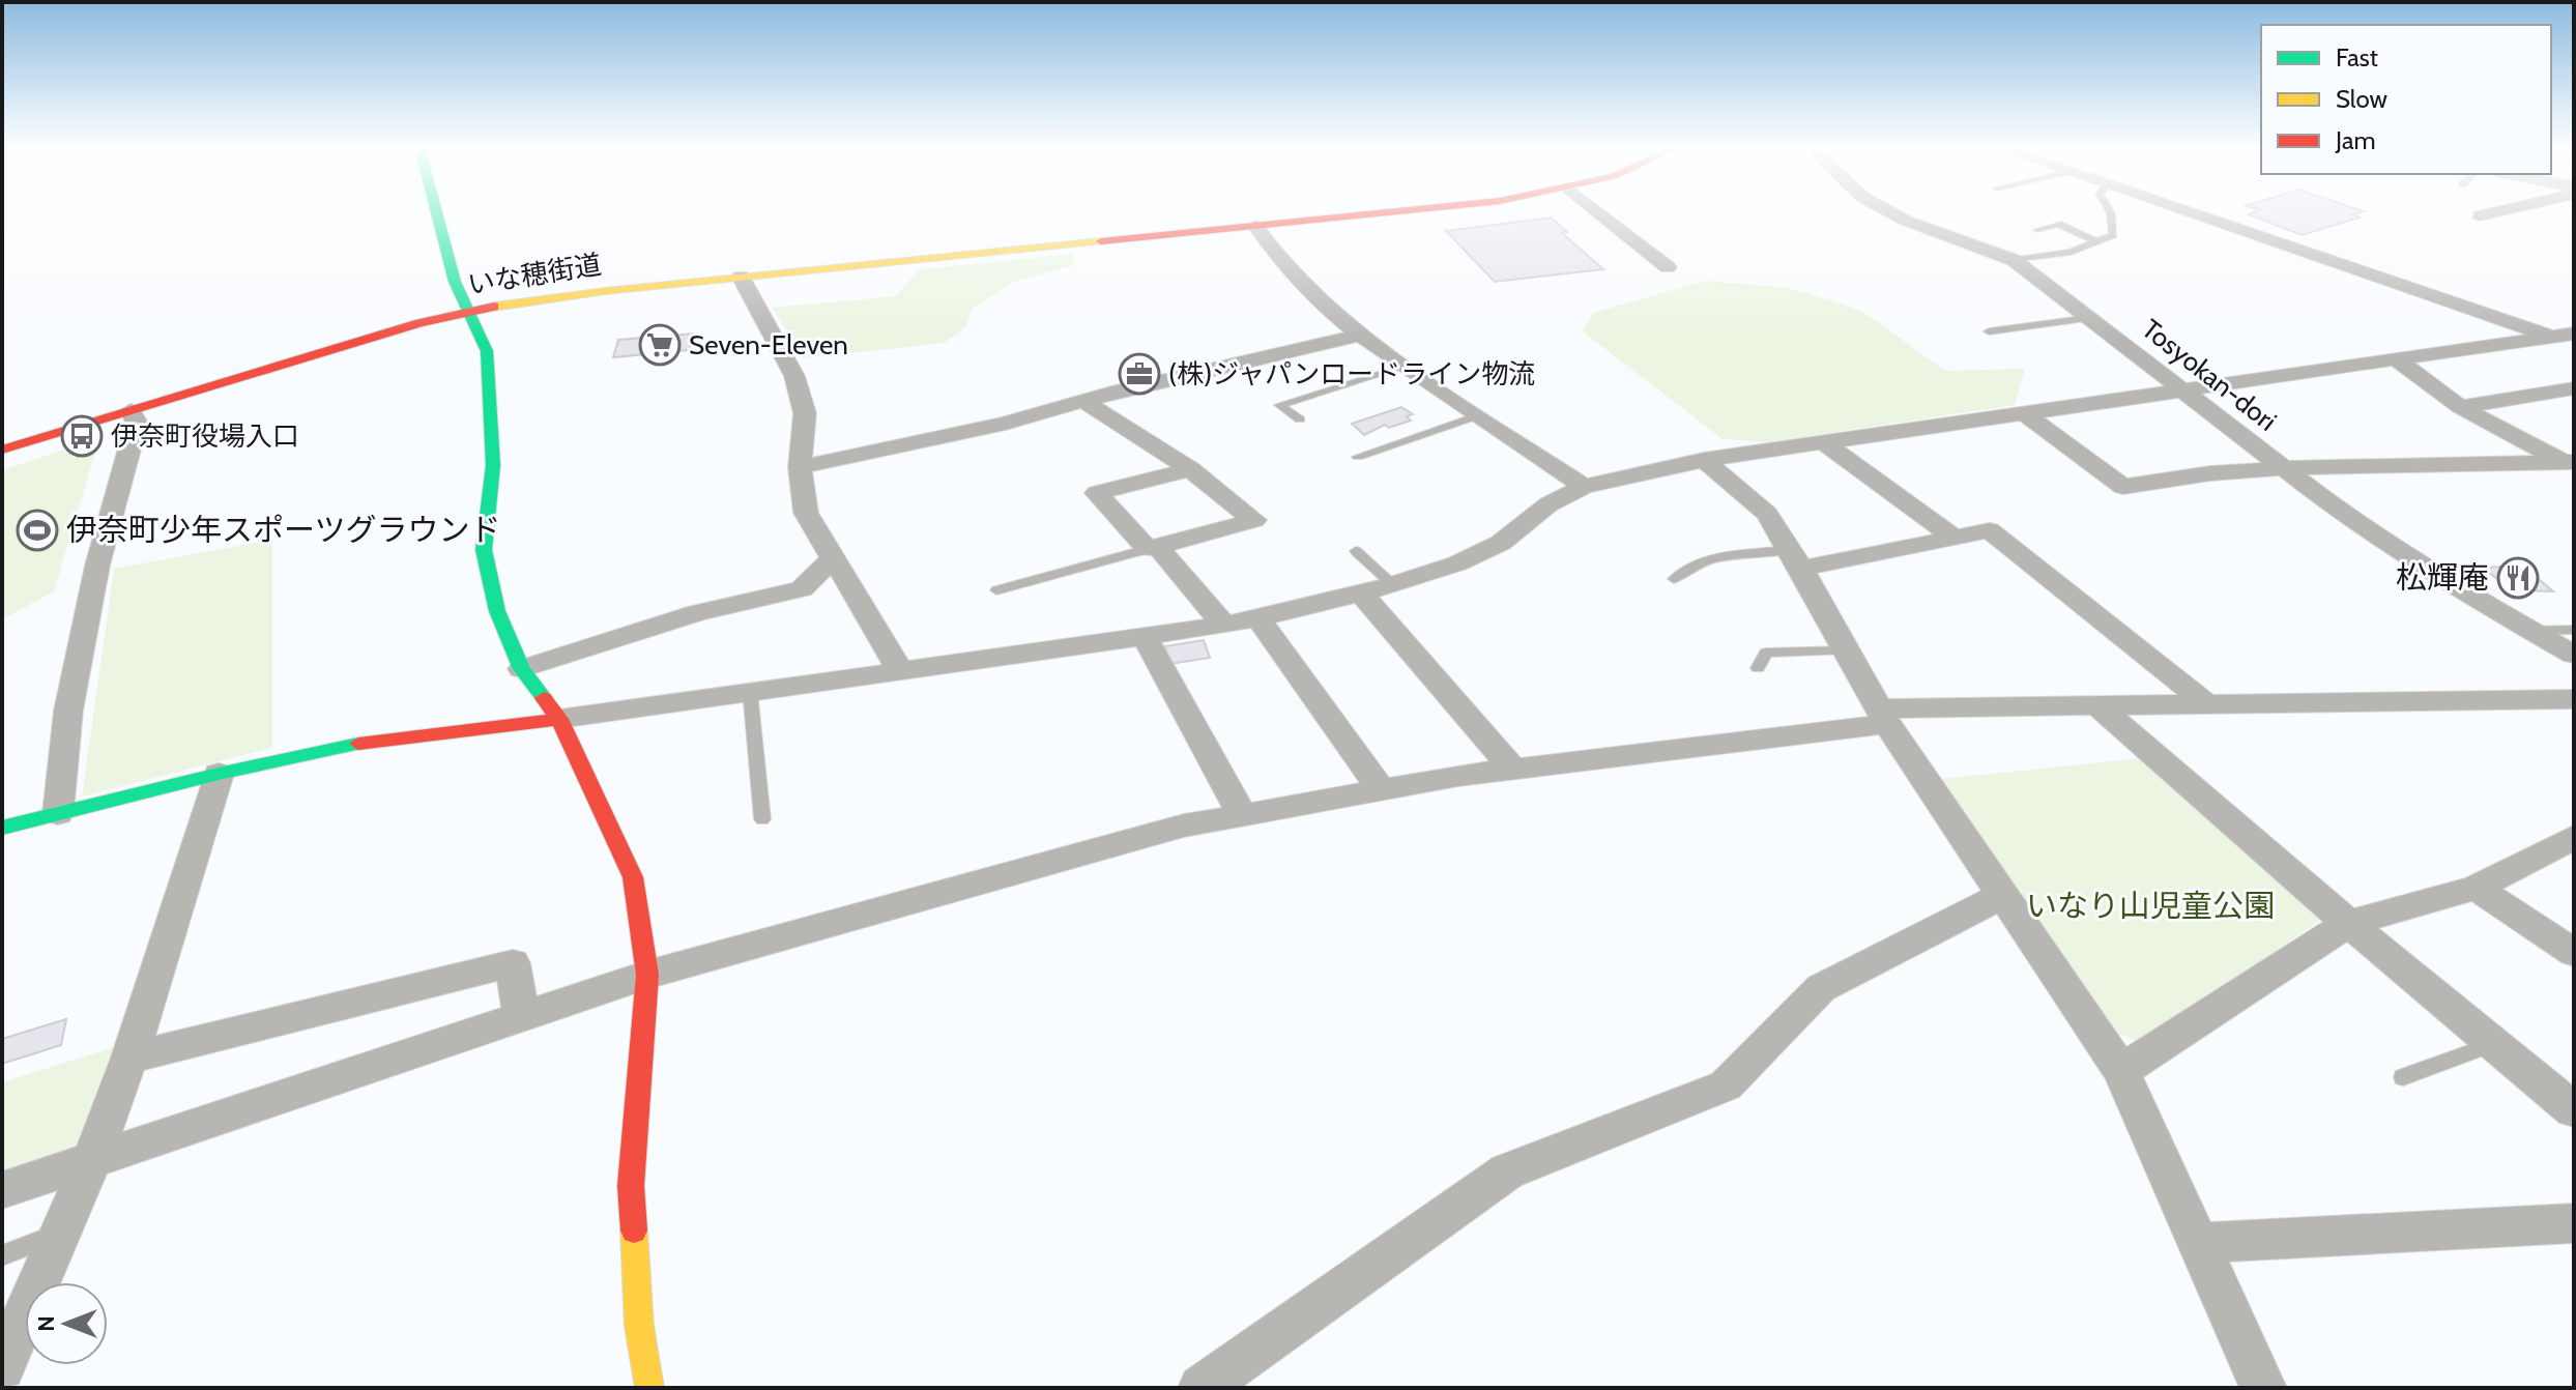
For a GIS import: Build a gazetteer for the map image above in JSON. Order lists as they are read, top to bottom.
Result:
{
  "streets": {
    "street": ["いな穂街道", "Tosyokan-dori"]
  },
  "parks": ["いなり山児童公園"],
  "places": {
    "supermarket": ["Seven-Eleven"],
    "office": ["(株)ジャパンロードライン物流"],
    "bus stop": ["伊奈町役場入口"],
    "sports": ["伊奈町少年スポーツグラウンド"],
    "restaurant": ["松輝庵"]
  },
  "legend": ["Fast", "Slow", "Jam"],
  "north": "left"
}
